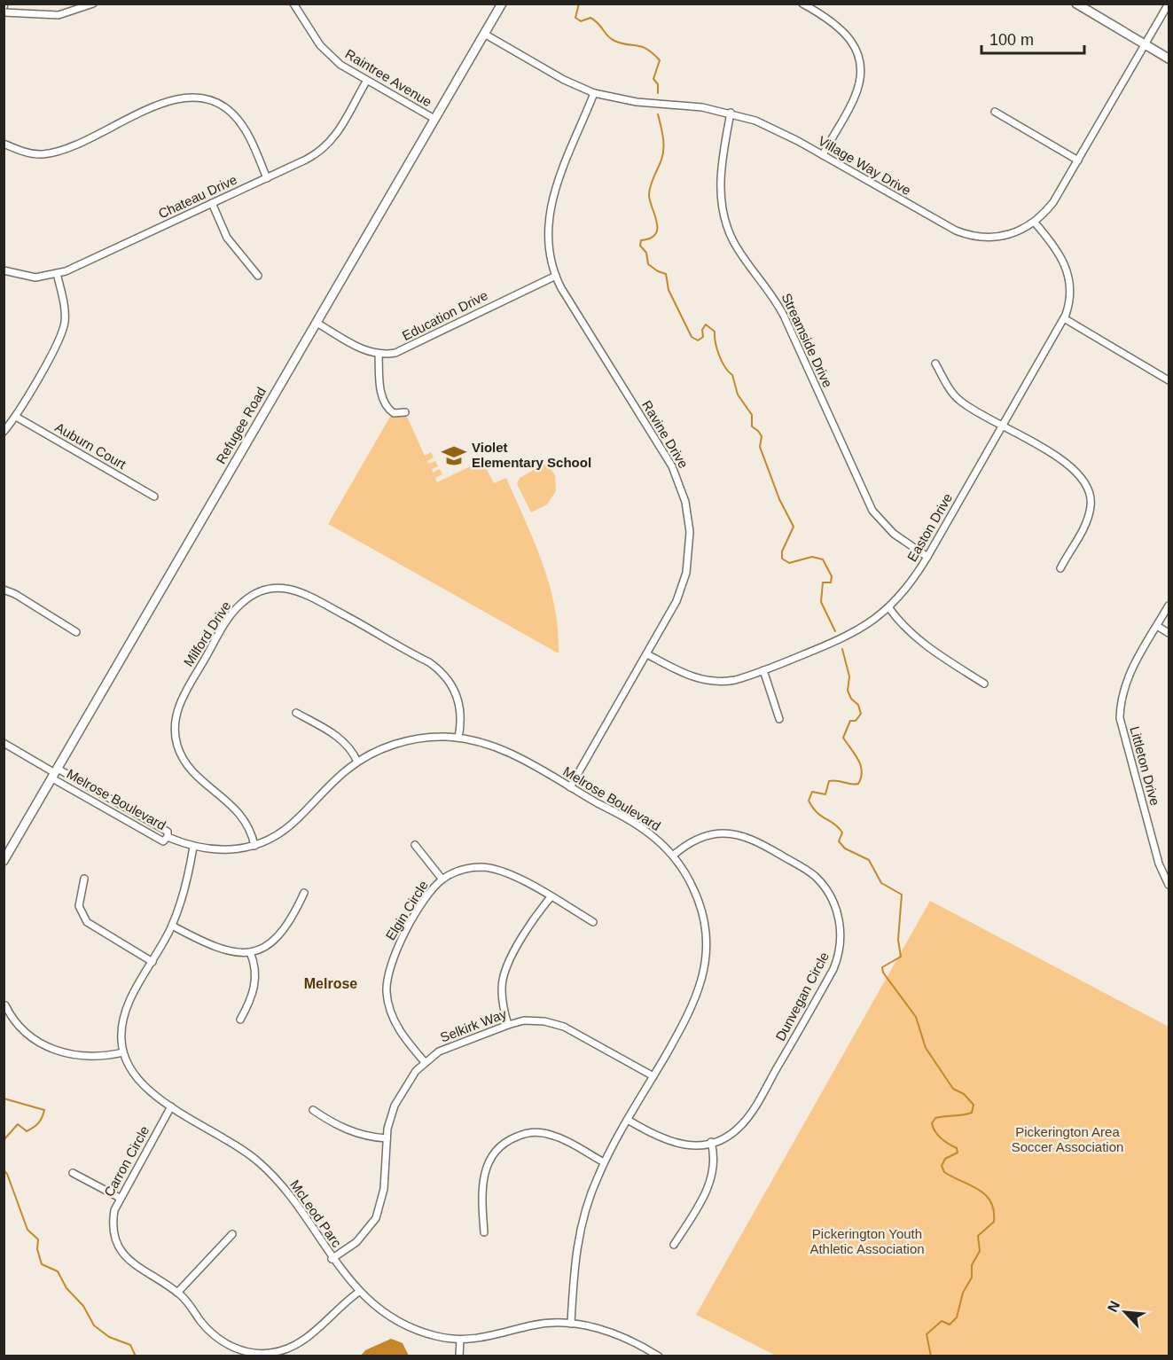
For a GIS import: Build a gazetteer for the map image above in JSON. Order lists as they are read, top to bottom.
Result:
{
  "streets": {
    "main road": ["Refugee Road"],
    "street": [
      "Raintree Avenue",
      "Village Way Drive",
      "Chateau Drive",
      "Education Drive",
      "Streamside Drive",
      "Ravine Drive",
      "Auburn Court",
      "Easton Drive",
      "Milford Drive",
      "Littleton Drive",
      "Melrose Boulevard",
      "Elgin Circle",
      "Dunvegan Circle",
      "Selkirk Way",
      "Carron Circle",
      "McLeod Parc"
    ]
  },
  "crossings": [
    ["Raintree Avenue", "Chateau Drive"],
    ["Raintree Avenue", "Refugee Road"],
    ["Village Way Drive", "Streamside Drive"],
    ["Village Way Drive", "Refugee Road"],
    ["Village Way Drive", "Ravine Drive"],
    ["Village Way Drive", "Easton Drive"],
    ["Education Drive", "Refugee Road"],
    ["Education Drive", "Ravine Drive"],
    ["Streamside Drive", "Easton Drive"],
    ["Refugee Road", "Melrose Boulevard"],
    ["Ravine Drive", "Easton Drive"],
    ["Ravine Drive", "Melrose Boulevard"],
    ["Milford Drive", "Melrose Boulevard"],
    ["Melrose Boulevard", "Dunvegan Circle"],
    ["Melrose Boulevard", "Selkirk Way"],
    ["Melrose Boulevard", "McLeod Parc"],
    ["Elgin Circle", "Selkirk Way"],
    ["Selkirk Way", "McLeod Parc"],
    ["Carron Circle", "McLeod Parc"]
  ],
  "districts": ["Melrose"],
  "parks": ["Pickerington Area Soccer Association", "Pickerington Youth Athletic Association"],
  "places": {
    "school or university": ["Violet Elementary School"]
  },
  "scale_bar": "100 m",
  "north": "top left"
}
